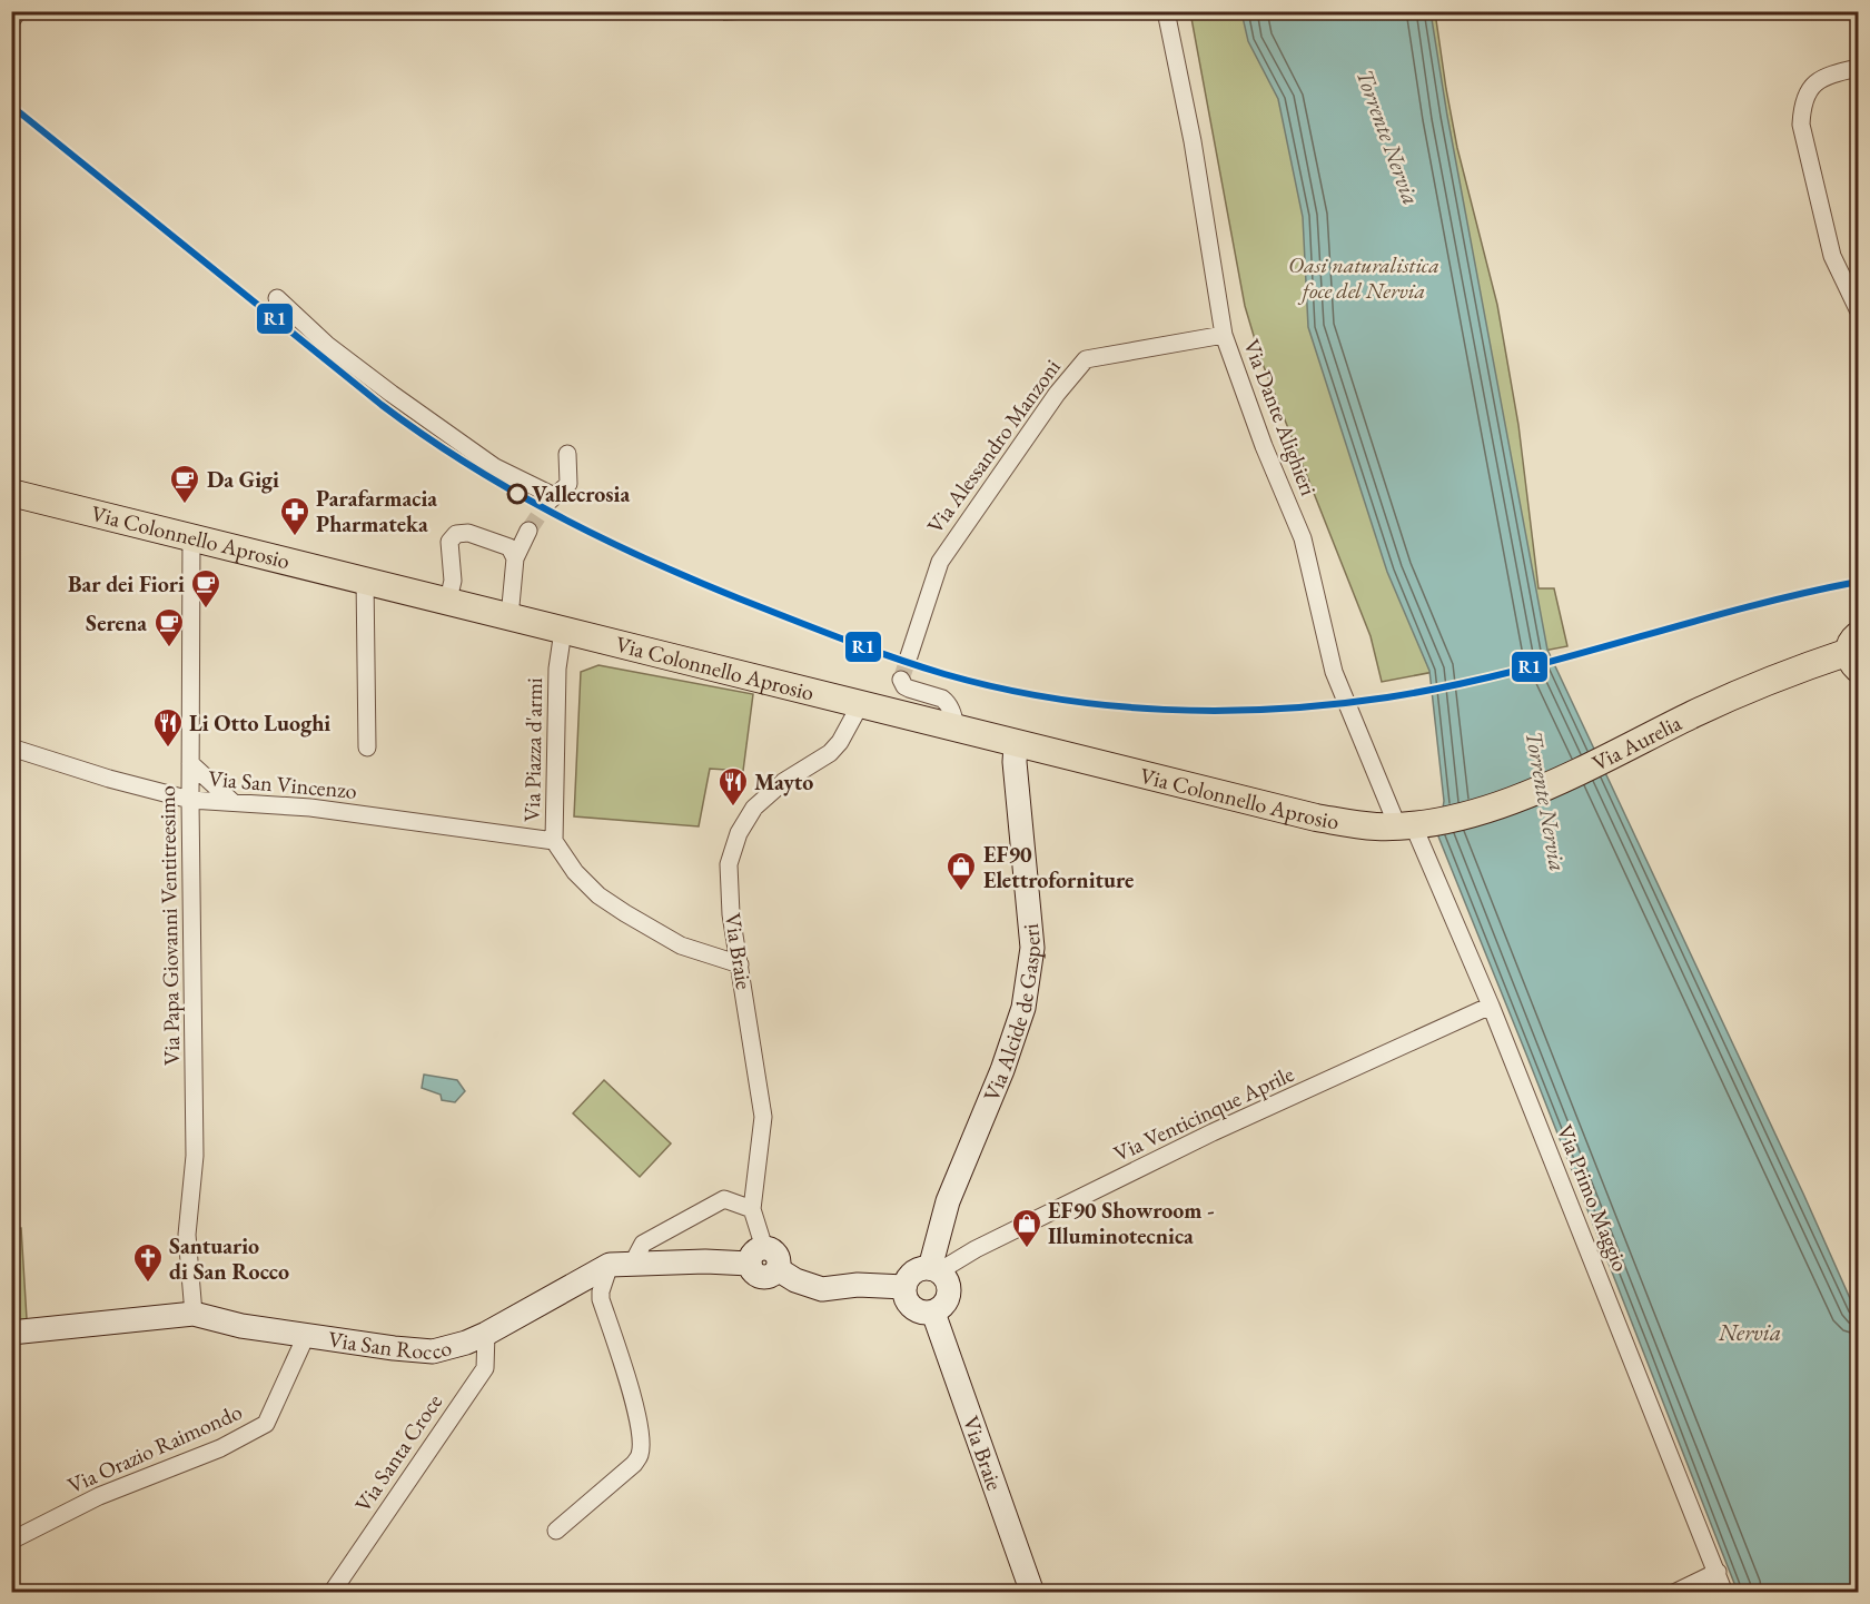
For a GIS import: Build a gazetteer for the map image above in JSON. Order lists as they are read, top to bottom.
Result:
{
  "streets": {
    "main road": ["Via Colonnello Aprosio", "Via Aurelia"],
    "street": [
      "Via Dante Alighieri",
      "Via Alessandro Manzoni",
      "Via Piazza d'armi",
      "Via San Vincenzo",
      "Via Papa Giovanni Ventitreesimo",
      "Via Braie",
      "Via Alcide de Gasperi",
      "Via Venticinque Aprile",
      "Via Primo Maggio",
      "Via San Rocco",
      "Via Orazio Raimondo",
      "Via Santa Croce"
    ]
  },
  "crossings": [
    ["Via Dante Alighieri", "Via Alessandro Manzoni"],
    ["Via Dante Alighieri", "Via Colonnello Aprosio"],
    ["Via Dante Alighieri", "Via Aurelia"],
    ["Via Dante Alighieri", "Via Primo Maggio"],
    ["Via Colonnello Aprosio", "Via Aurelia"],
    ["Via Colonnello Aprosio", "Via Piazza d'armi"],
    ["Via Colonnello Aprosio", "Via Papa Giovanni Ventitreesimo"],
    ["Via Colonnello Aprosio", "Via Braie"],
    ["Via Colonnello Aprosio", "Via Alcide de Gasperi"],
    ["Via Colonnello Aprosio", "Via Primo Maggio"],
    ["Via Aurelia", "Via Primo Maggio"],
    ["Via Piazza d'armi", "Via San Vincenzo"],
    ["Via Piazza d'armi", "Via Braie"],
    ["Via San Vincenzo", "Via Papa Giovanni Ventitreesimo"],
    ["Via Papa Giovanni Ventitreesimo", "Via San Rocco"],
    ["Via Braie", "Via Alcide de Gasperi"],
    ["Via Braie", "Via Venticinque Aprile"],
    ["Via Braie", "Via San Rocco"],
    ["Via Alcide de Gasperi", "Via Venticinque Aprile"],
    ["Via Venticinque Aprile", "Via Primo Maggio"],
    ["Via San Rocco", "Via Orazio Raimondo"],
    ["Via San Rocco", "Via Santa Croce"]
  ],
  "water": ["Torrente Nervia", "Nervia"],
  "parks": ["Oasi naturalistica foce del Nervia"],
  "places": {
    "other": ["Vallecrosia"],
    "cafe": ["Da Gigi", "Bar dei Fiori", "Serena"],
    "pharmacy": ["Parafarmacia Pharmateka"],
    "restaurant": ["Li Otto Luoghi", "Mayto"],
    "shop": ["EF90 Elettroforniture", "EF90 Showroom - Illuminotecnica"],
    "church": ["Santuario di San Rocco"]
  },
  "lines": ["transit line R1"]
}
